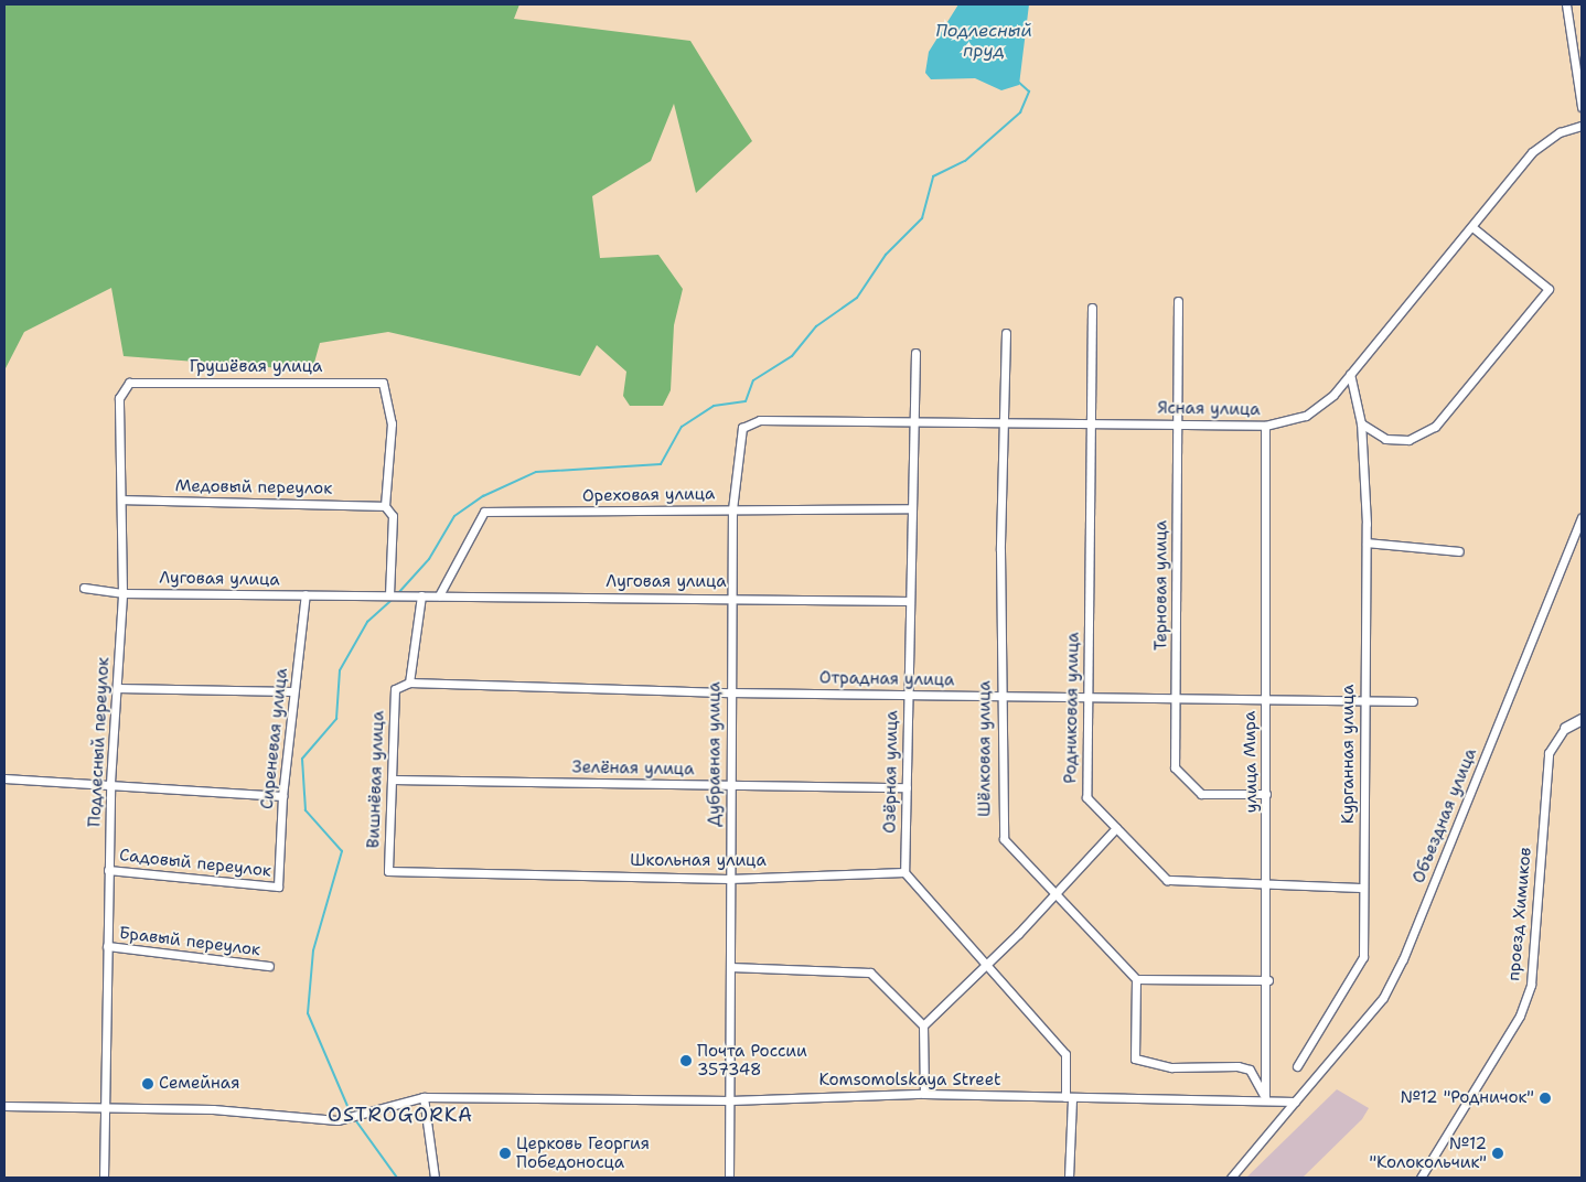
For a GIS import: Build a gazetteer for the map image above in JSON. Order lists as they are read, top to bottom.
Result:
{
  "streets": {
    "street": [
      "Грушёвая улица",
      "Ясная улица",
      "Медовый переулок",
      "Ореховая улица",
      "Луговая улица",
      "Терновая улица",
      "Отрадная улица",
      "Родниковая улица",
      "Сиреневая улица",
      "Подлесный переулок",
      "Шёлковая улица",
      "Дубравная улица",
      "Курганная улица",
      "улица Мира",
      "Зелёная улица",
      "Озёрная улица",
      "Вишнёвая улица",
      "Объездная улица",
      "Школьная улица",
      "Садовый переулок",
      "проезд Химиков",
      "Бравый переулок",
      "Komsomolskaya Street"
    ]
  },
  "crossings": [
    ["Грушёвая улица", "Медовый переулок"],
    ["Грушёвая улица", "Подлесный переулок"],
    ["Ясная улица", "Терновая улица"],
    ["Ясная улица", "Родниковая улица"],
    ["Ясная улица", "Шёлковая улица"],
    ["Ясная улица", "Дубравная улица"],
    ["Ясная улица", "Курганная улица"],
    ["Ясная улица", "улица Мира"],
    ["Ясная улица", "Озёрная улица"],
    ["Медовый переулок", "Подлесный переулок"],
    ["Ореховая улица", "Луговая улица"],
    ["Ореховая улица", "Дубравная улица"],
    ["Ореховая улица", "Озёрная улица"],
    ["Луговая улица", "Сиреневая улица"],
    ["Луговая улица", "Подлесный переулок"],
    ["Луговая улица", "Дубравная улица"],
    ["Луговая улица", "Озёрная улица"],
    ["Терновая улица", "Отрадная улица"],
    ["Терновая улица", "улица Мира"],
    ["Отрадная улица", "Родниковая улица"],
    ["Отрадная улица", "Шёлковая улица"],
    ["Отрадная улица", "Дубравная улица"],
    ["Отрадная улица", "Курганная улица"],
    ["Отрадная улица", "улица Мира"],
    ["Отрадная улица", "Озёрная улица"],
    ["Отрадная улица", "Вишнёвая улица"],
    ["Родниковая улица", "Курганная улица"],
    ["Родниковая улица", "улица Мира"],
    ["Сиреневая улица", "Садовый переулок"],
    ["Подлесный переулок", "Садовый переулок"],
    ["Подлесный переулок", "Бравый переулок"],
    ["Подлесный переулок", "Komsomolskaya Street"],
    ["Дубравная улица", "Зелёная улица"],
    ["Дубравная улица", "Школьная улица"],
    ["Дубравная улица", "Komsomolskaya Street"],
    ["улица Мира", "Komsomolskaya Street"],
    ["Зелёная улица", "Озёрная улица"],
    ["Зелёная улица", "Вишнёвая улица"],
    ["Озёрная улица", "Школьная улица"],
    ["Вишнёвая улица", "Школьная улица"],
    ["Объездная улица", "Komsomolskaya Street"]
  ],
  "districts": ["OSTROGORKA"],
  "water": ["Подлесный пруд"],
  "places": [
    "Почта России 357348",
    "Семейная",
    "№12 \"Родничок\"",
    "Церковь Георгия Победоносца",
    "№12 \"Колокольчик\""
  ]
}
